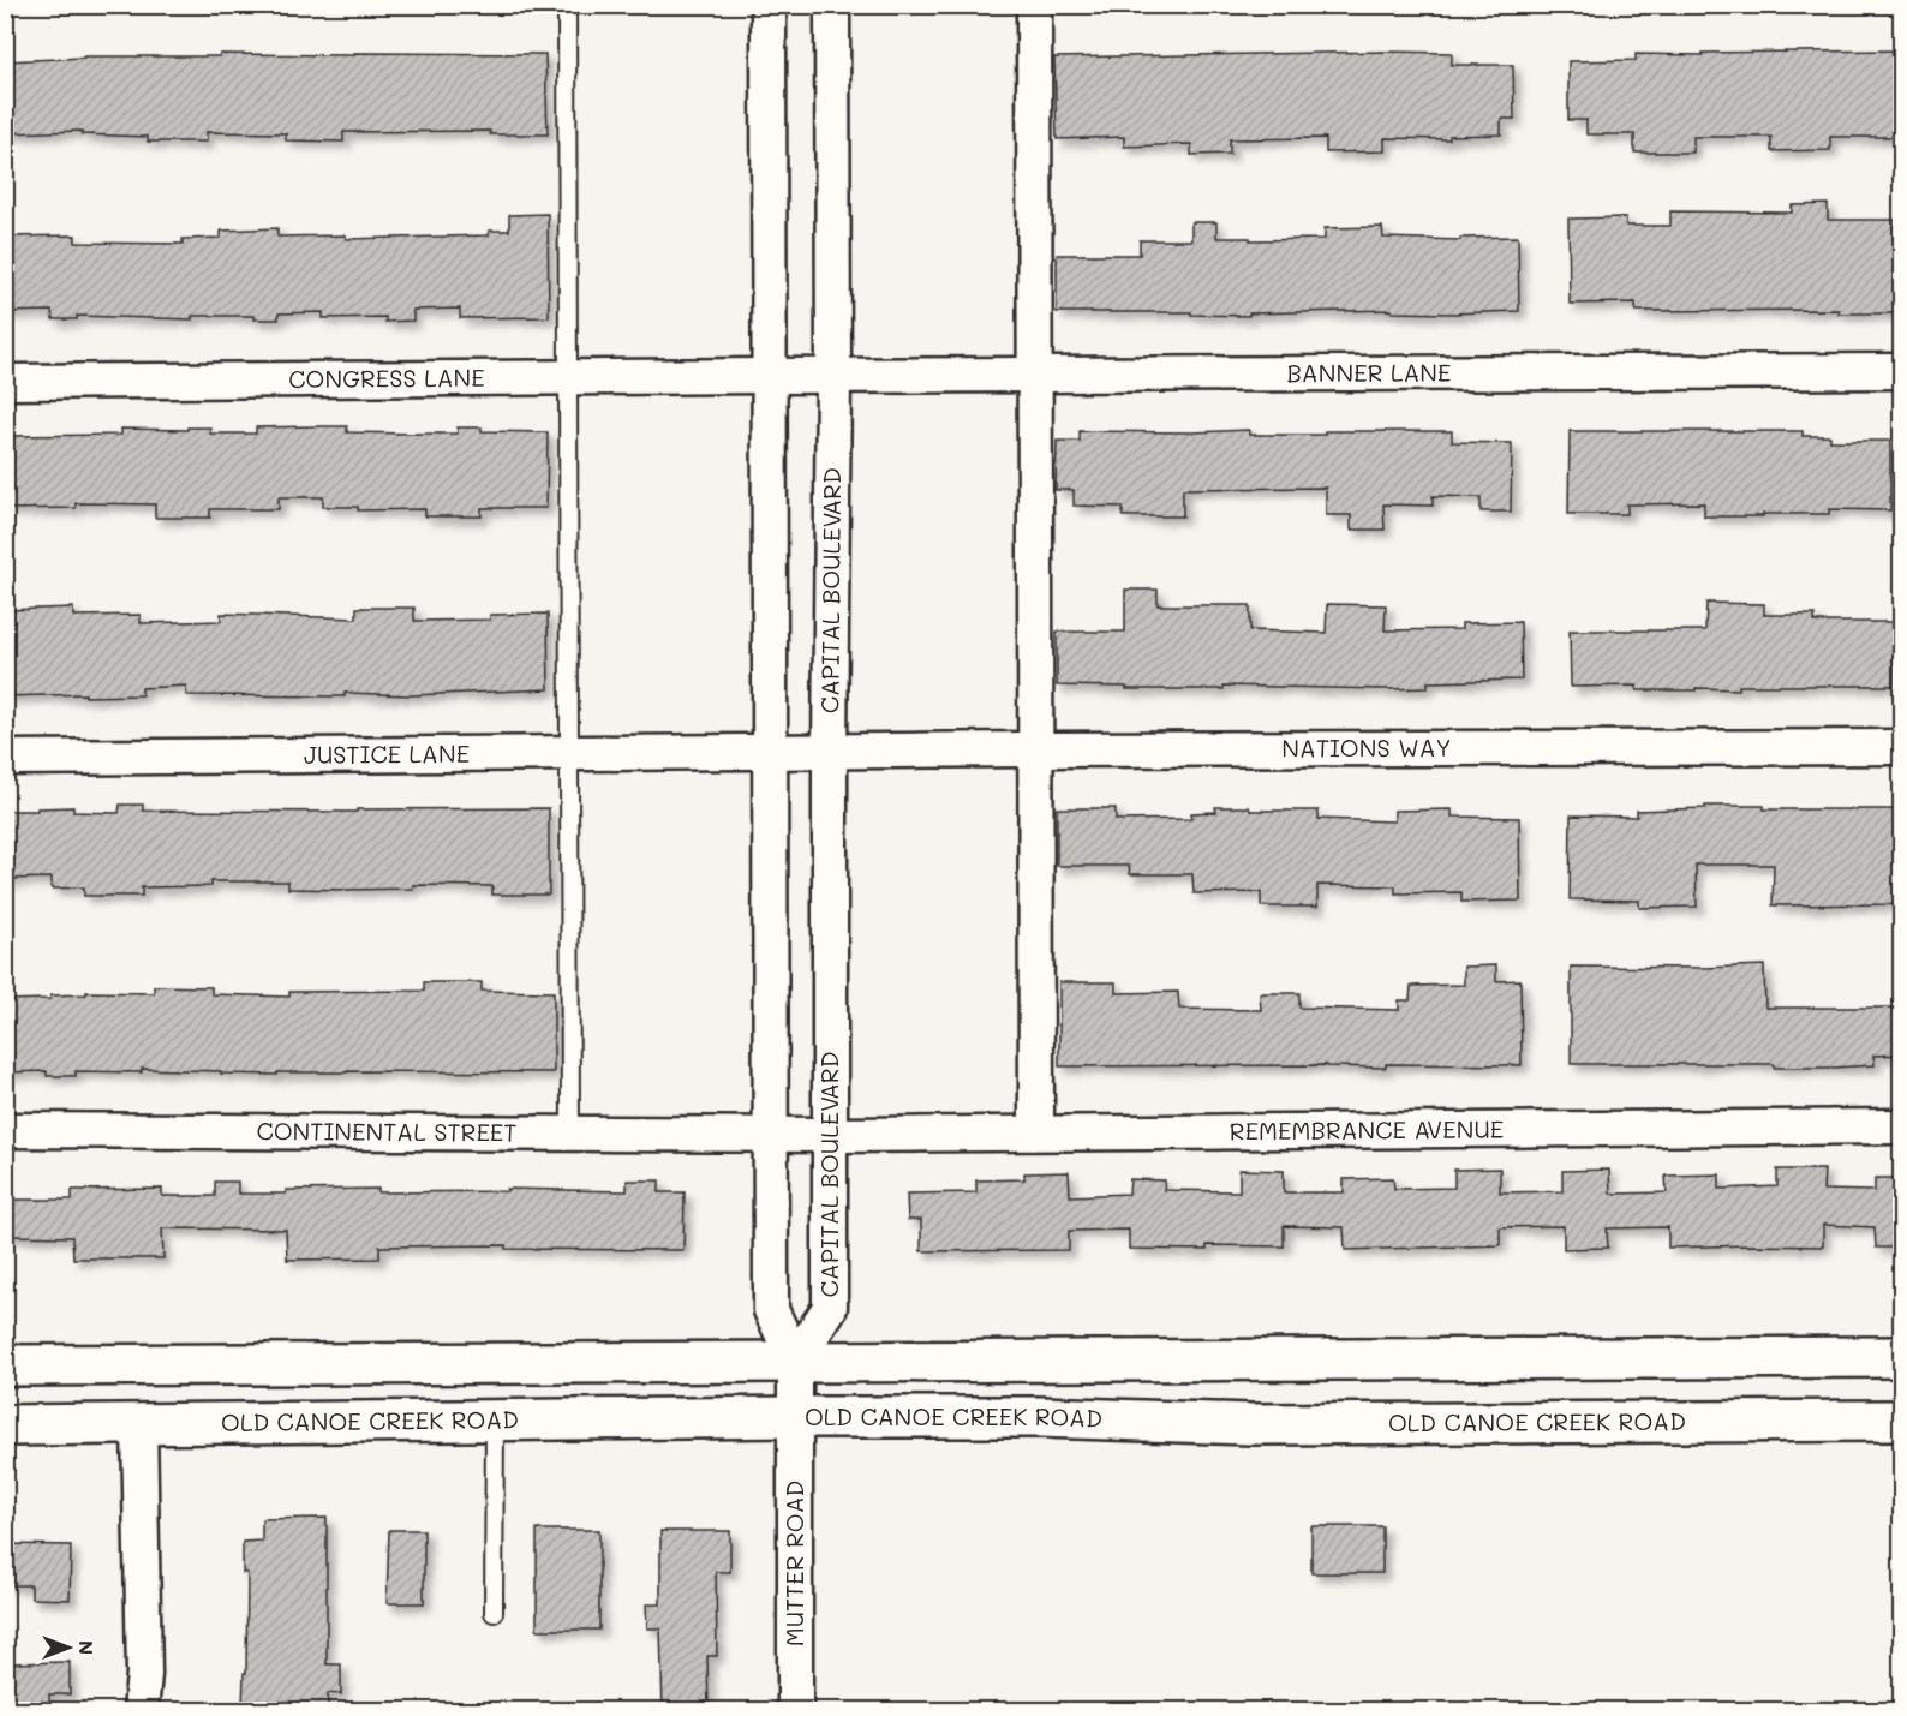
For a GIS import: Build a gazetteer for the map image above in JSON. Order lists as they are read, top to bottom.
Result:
{
  "streets": {
    "main road": ["OLD CANOE CREEK ROAD"],
    "street": [
      "BANNER LANE",
      "CONGRESS LANE",
      "CAPITAL BOULEVARD",
      "NATIONS WAY",
      "JUSTICE LANE",
      "REMEMBRANCE AVENUE",
      "CONTINENTAL STREET",
      "MUTTER ROAD"
    ]
  },
  "crossings": [
    ["BANNER LANE", "CONGRESS LANE"],
    ["BANNER LANE", "CAPITAL BOULEVARD"],
    ["CAPITAL BOULEVARD", "NATIONS WAY"],
    ["CAPITAL BOULEVARD", "REMEMBRANCE AVENUE"],
    ["CAPITAL BOULEVARD", "MUTTER ROAD"],
    ["NATIONS WAY", "JUSTICE LANE"],
    ["REMEMBRANCE AVENUE", "CONTINENTAL STREET"],
    ["OLD CANOE CREEK ROAD", "MUTTER ROAD"]
  ],
  "north": "right"
}
